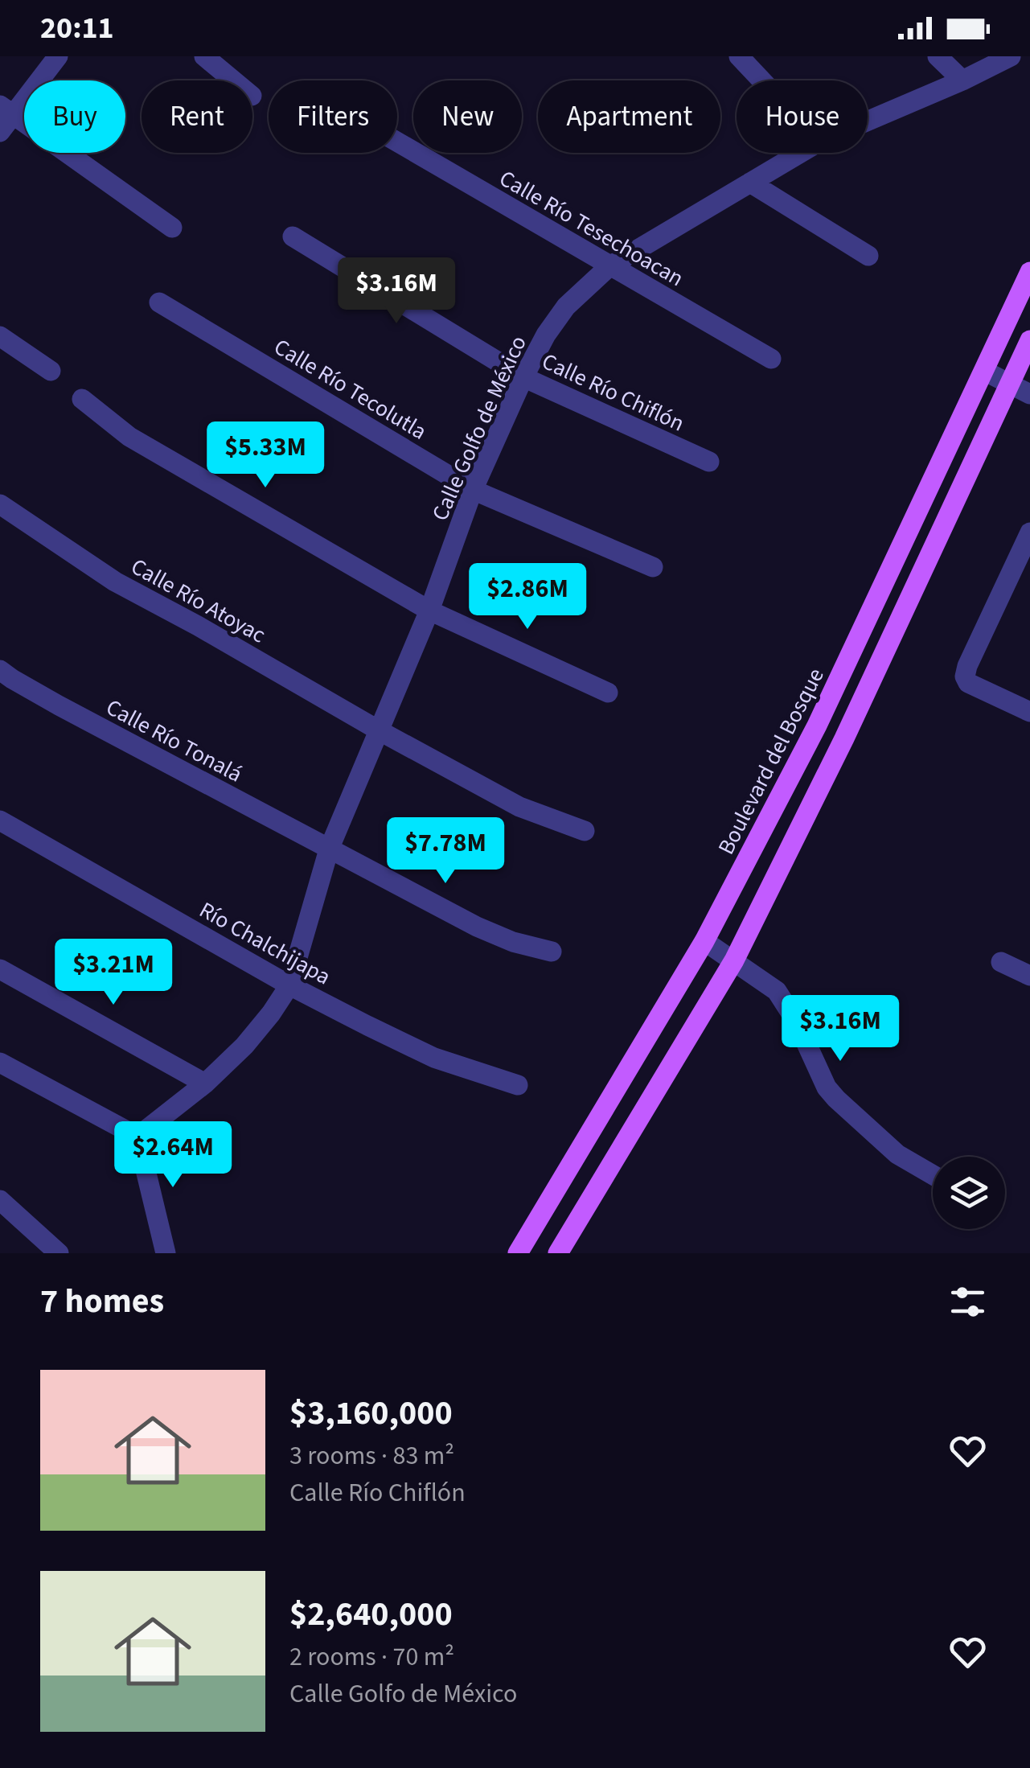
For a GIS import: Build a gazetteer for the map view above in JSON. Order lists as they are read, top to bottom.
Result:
{
  "streets": {
    "main road": ["Boulevard del Bosque"],
    "street": [
      "Calle Río Tesechoacan",
      "Calle Río Tecolutla",
      "Calle Río Chiflón",
      "Calle Golfo de México",
      "Calle Río Atoyac",
      "Calle Río Tonalá",
      "Río Chalchijapa"
    ]
  },
  "crossings": [
    ["Calle Río Tesechoacan", "Calle Golfo de México"],
    ["Calle Río Tecolutla", "Calle Golfo de México"],
    ["Calle Río Chiflón", "Calle Golfo de México"],
    ["Calle Golfo de México", "Calle Río Atoyac"],
    ["Calle Golfo de México", "Calle Río Tonalá"],
    ["Calle Golfo de México", "Río Chalchijapa"]
  ],
  "page": {
    "status": "20:11",
    "chip": [
      "Buy",
      "Rent",
      "Filters",
      "New",
      "Apartment",
      "House"
    ],
    "price": [
      "$3.16M",
      "$5.33M",
      "$2.86M",
      "$7.78M",
      "$3.21M",
      "$3.16M",
      "$2.64M"
    ],
    "heading": "7 homes",
    "list": [
      {
        "name": "$3,160,000",
        "note": "3 rooms · 83 m² · Calle Río Chiflón"
      },
      {
        "name": "$2,640,000",
        "note": "2 rooms · 70 m² · Calle Golfo de México"
      }
    ]
  }
}
